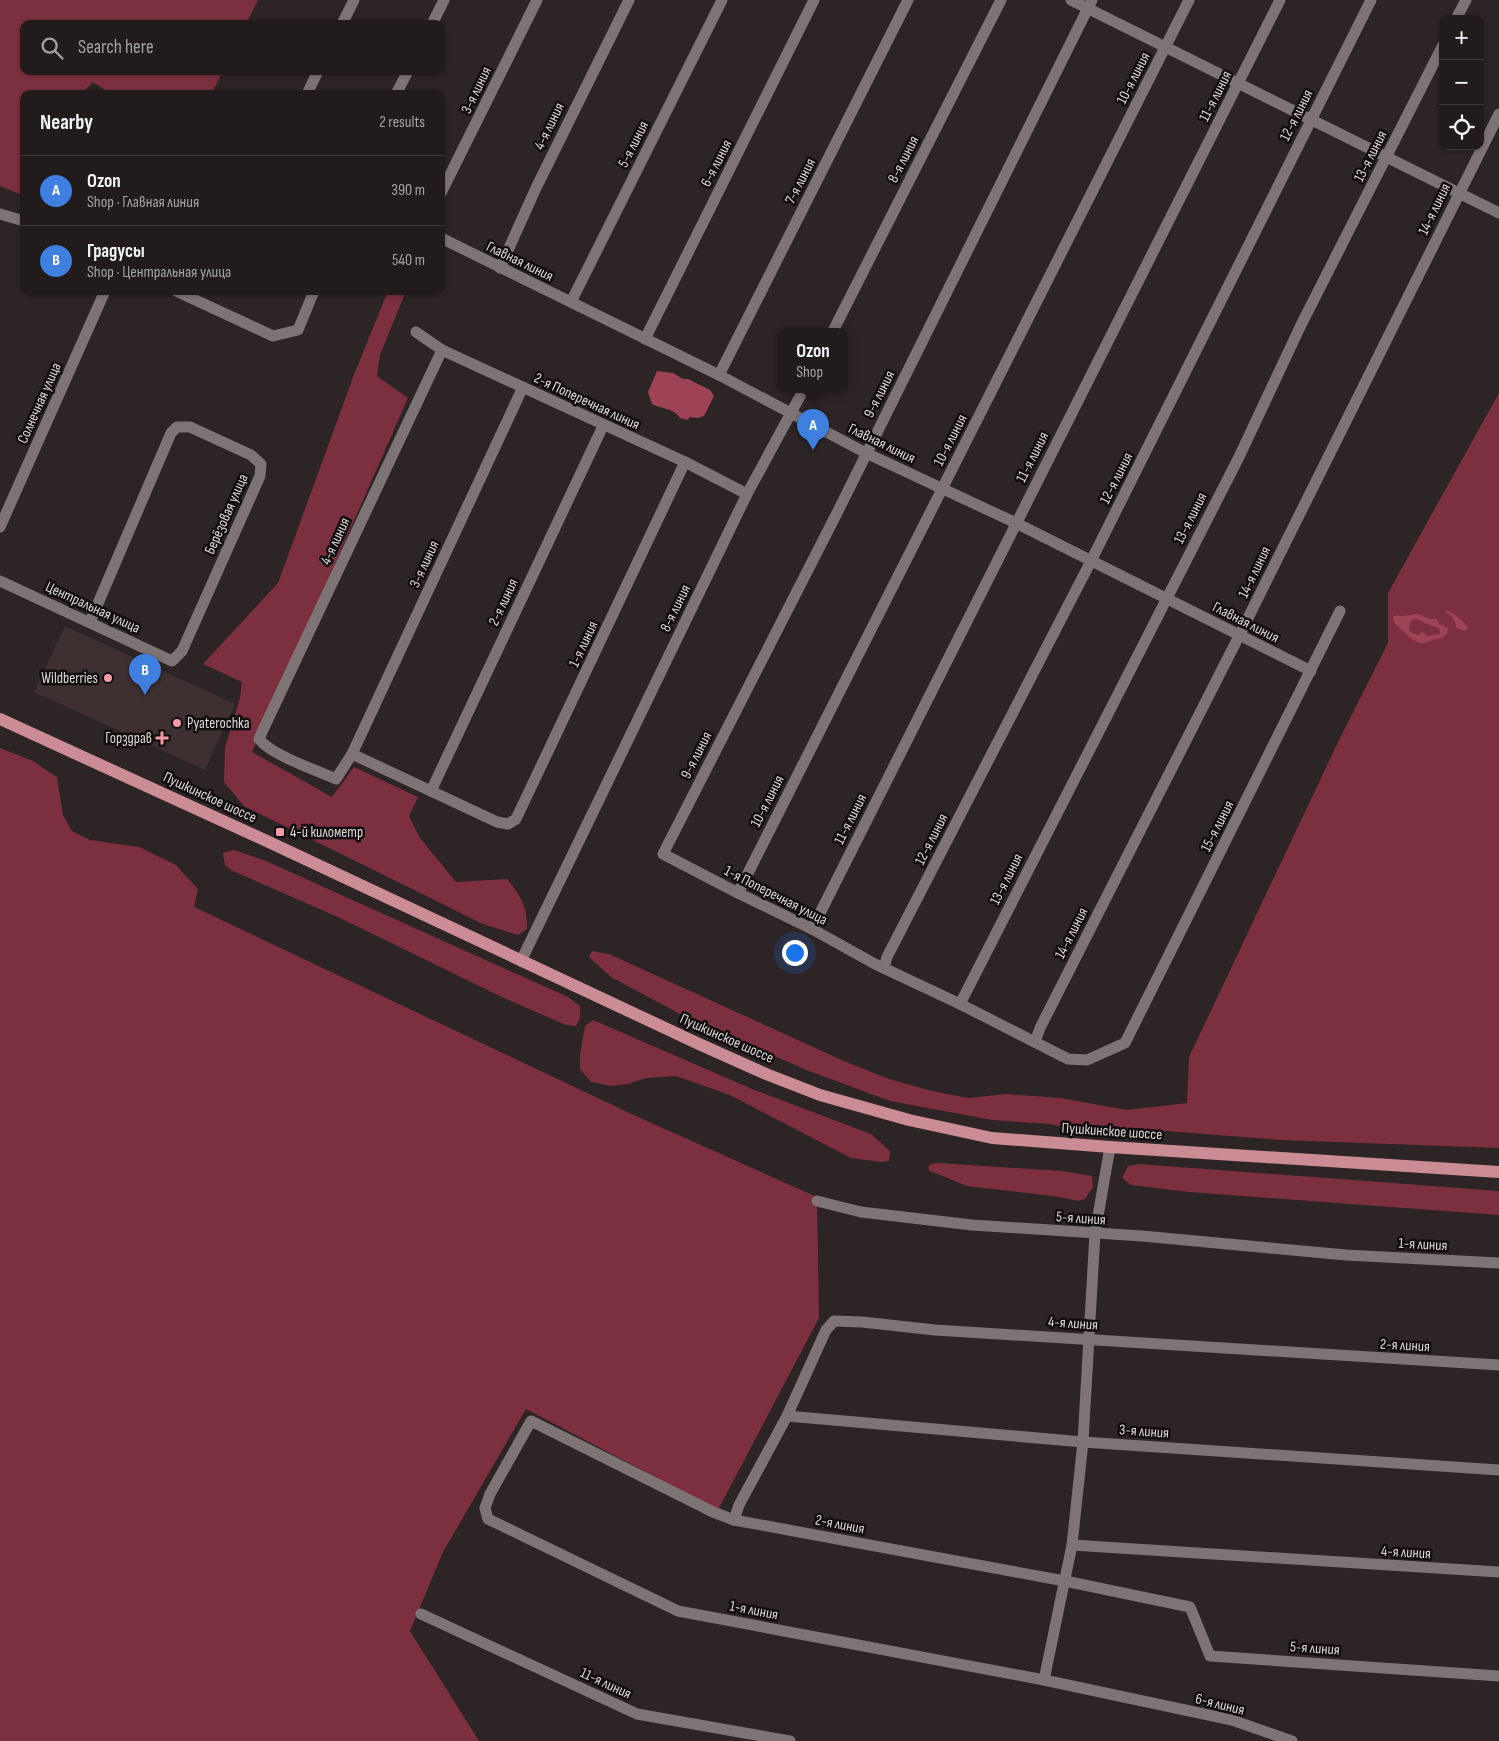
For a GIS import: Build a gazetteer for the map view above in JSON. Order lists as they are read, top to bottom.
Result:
{
  "streets": {
    "main road": ["Пушкинское шоссе"],
    "street": [
      "10-я линия",
      "3-я линия",
      "11-я линия",
      "12-я линия",
      "4-я линия",
      "5-я линия",
      "13-я линия",
      "8-я линия",
      "6-я линия",
      "7-я линия",
      "14-я линия",
      "Главная линия",
      "9-я линия",
      "2-я Поперечная линия",
      "Солнечная улица",
      "Берёзовая улица",
      "2-я линия",
      "Центральная улица",
      "1-я линия",
      "15-я линия",
      "1-я Поперечная улица"
    ]
  },
  "crossings": [
    ["10-я линия", "Главная линия"],
    ["10-я линия", "1-я Поперечная улица"],
    ["3-я линия", "4-я линия"],
    ["3-я линия", "2-я Поперечная линия"],
    ["11-я линия", "Главная линия"],
    ["11-я линия", "1-я Поперечная улица"],
    ["12-я линия", "Главная линия"],
    ["12-я линия", "1-я Поперечная улица"],
    ["4-я линия", "Главная линия"],
    ["4-я линия", "2-я Поперечная линия"],
    ["4-я линия", "2-я линия"],
    ["5-я линия", "Главная линия"],
    ["5-я линия", "2-я линия"],
    ["5-я линия", "1-я линия"],
    ["13-я линия", "Главная линия"],
    ["13-я линия", "1-я Поперечная улица"],
    ["8-я линия", "Главная линия"],
    ["8-я линия", "2-я Поперечная линия"],
    ["8-я линия", "Пушкинское шоссе"],
    ["6-я линия", "Главная линия"],
    ["6-я линия", "1-я линия"],
    ["7-я линия", "Главная линия"],
    ["14-я линия", "Главная линия"],
    ["14-я линия", "1-я Поперечная улица"],
    ["Главная линия", "9-я линия"],
    ["Главная линия", "15-я линия"],
    ["9-я линия", "1-я Поперечная улица"],
    ["2-я Поперечная линия", "2-я линия"],
    ["2-я Поперечная линия", "1-я линия"],
    ["Берёзовая улица", "Центральная улица"],
    ["2-я линия", "1-я линия"],
    ["15-я линия", "1-я Поперечная улица"]
  ],
  "places": {
    "other": ["Wildberries", "Pyaterochka"],
    "health": ["Горздрав"],
    "transit": ["4-й километр"]
  },
  "page": {
    "map_buttons": ["+", "−"],
    "search": "Search here",
    "heading": ["Nearby", "2 results"],
    "list": [
      {
        "mark": "A",
        "name": "Ozon",
        "note": "Shop · Главная линия",
        "value": "390 m"
      },
      {
        "mark": "B",
        "name": "Градусы",
        "note": "Shop · Центральная улица",
        "value": "540 m"
      }
    ],
    "popup": ["Ozon", "Shop"],
    "pins": ["A", "B"]
  }
}
